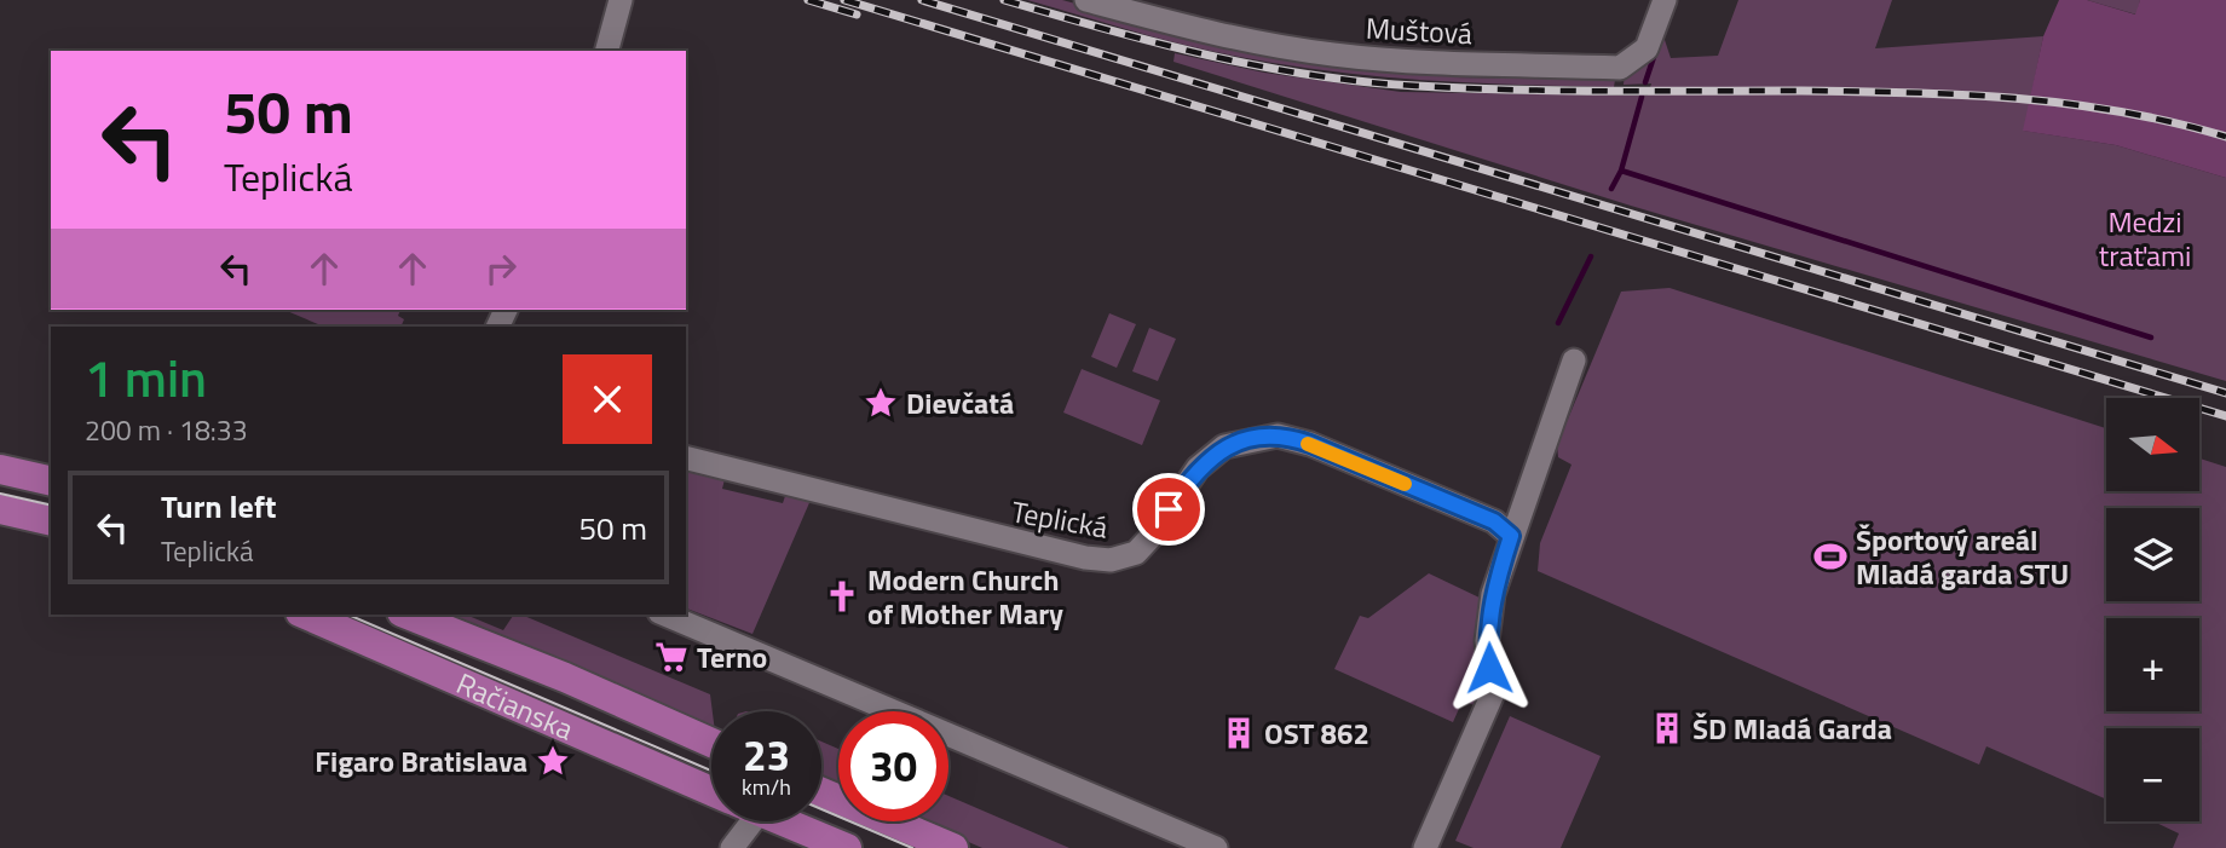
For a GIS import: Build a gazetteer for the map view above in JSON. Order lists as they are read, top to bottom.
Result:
{
  "streets": {
    "main road": ["Račianska"],
    "street": ["Muštová", "Teplická"]
  },
  "parks": ["Medzi traťami"],
  "places": {
    "place": ["Dievčatá", "Figaro Bratislava"],
    "sports": ["Športový areál Mladá garda STU"],
    "church": ["Modern Church of Mother Mary"],
    "supermarket": ["Terno"],
    "building": ["ŠD Mladá Garda", "OST 862"]
  },
  "north": "right",
  "page": {
    "turn": ["50 m", "Teplická"],
    "heading": ["1 min", "200 m · 18:33"],
    "map_buttons": ["+", "−"],
    "list": [
      {
        "name": "Turn left",
        "note": "Teplická",
        "value": "50 m"
      }
    ],
    "speed": "23 km/h",
    "limit": "30"
  }
}
